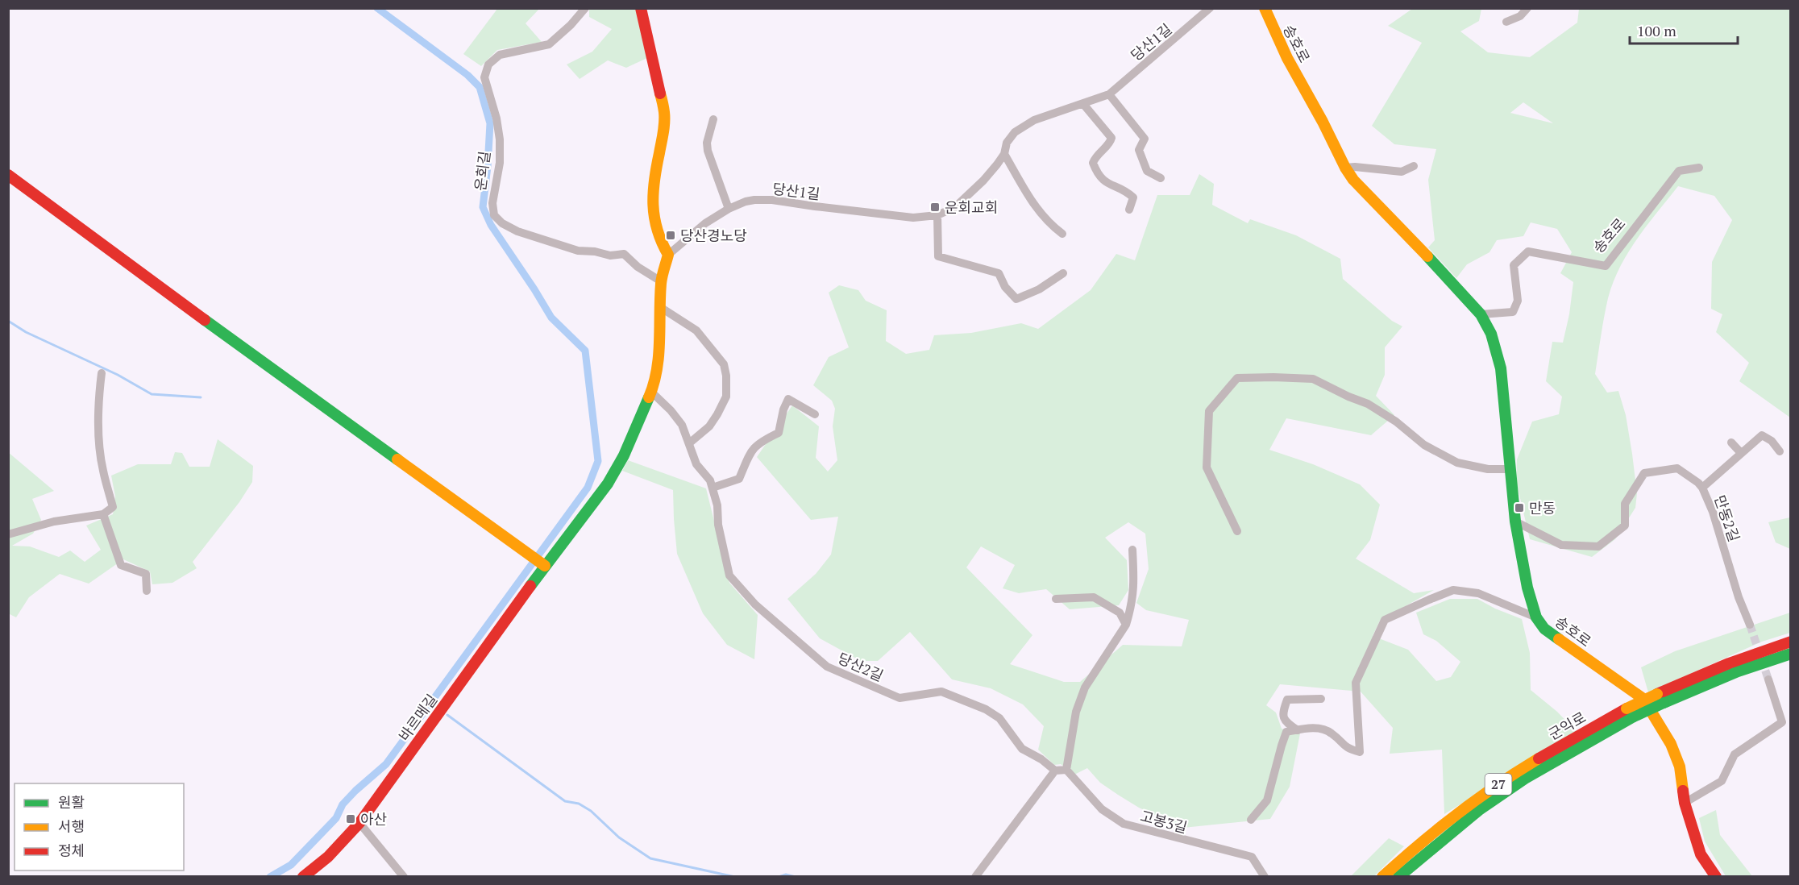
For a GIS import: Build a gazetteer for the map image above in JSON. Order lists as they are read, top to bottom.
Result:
{
  "streets": {
    "main road": [
      "송호로",
      "바르메길",
      "군익로",
      "27"
    ],
    "street": [
      "당산1길",
      "운회길",
      "만동2길",
      "당산2길",
      "고봉3길"
    ]
  },
  "crossings": [
    ["송호로", "만동2길"]
  ],
  "places": {
    "transit": [
      "운회교회",
      "당산경노당",
      "만동",
      "아산"
    ]
  },
  "legend": ["원활", "서행", "정체"],
  "scale_bar": "100 m"
}
